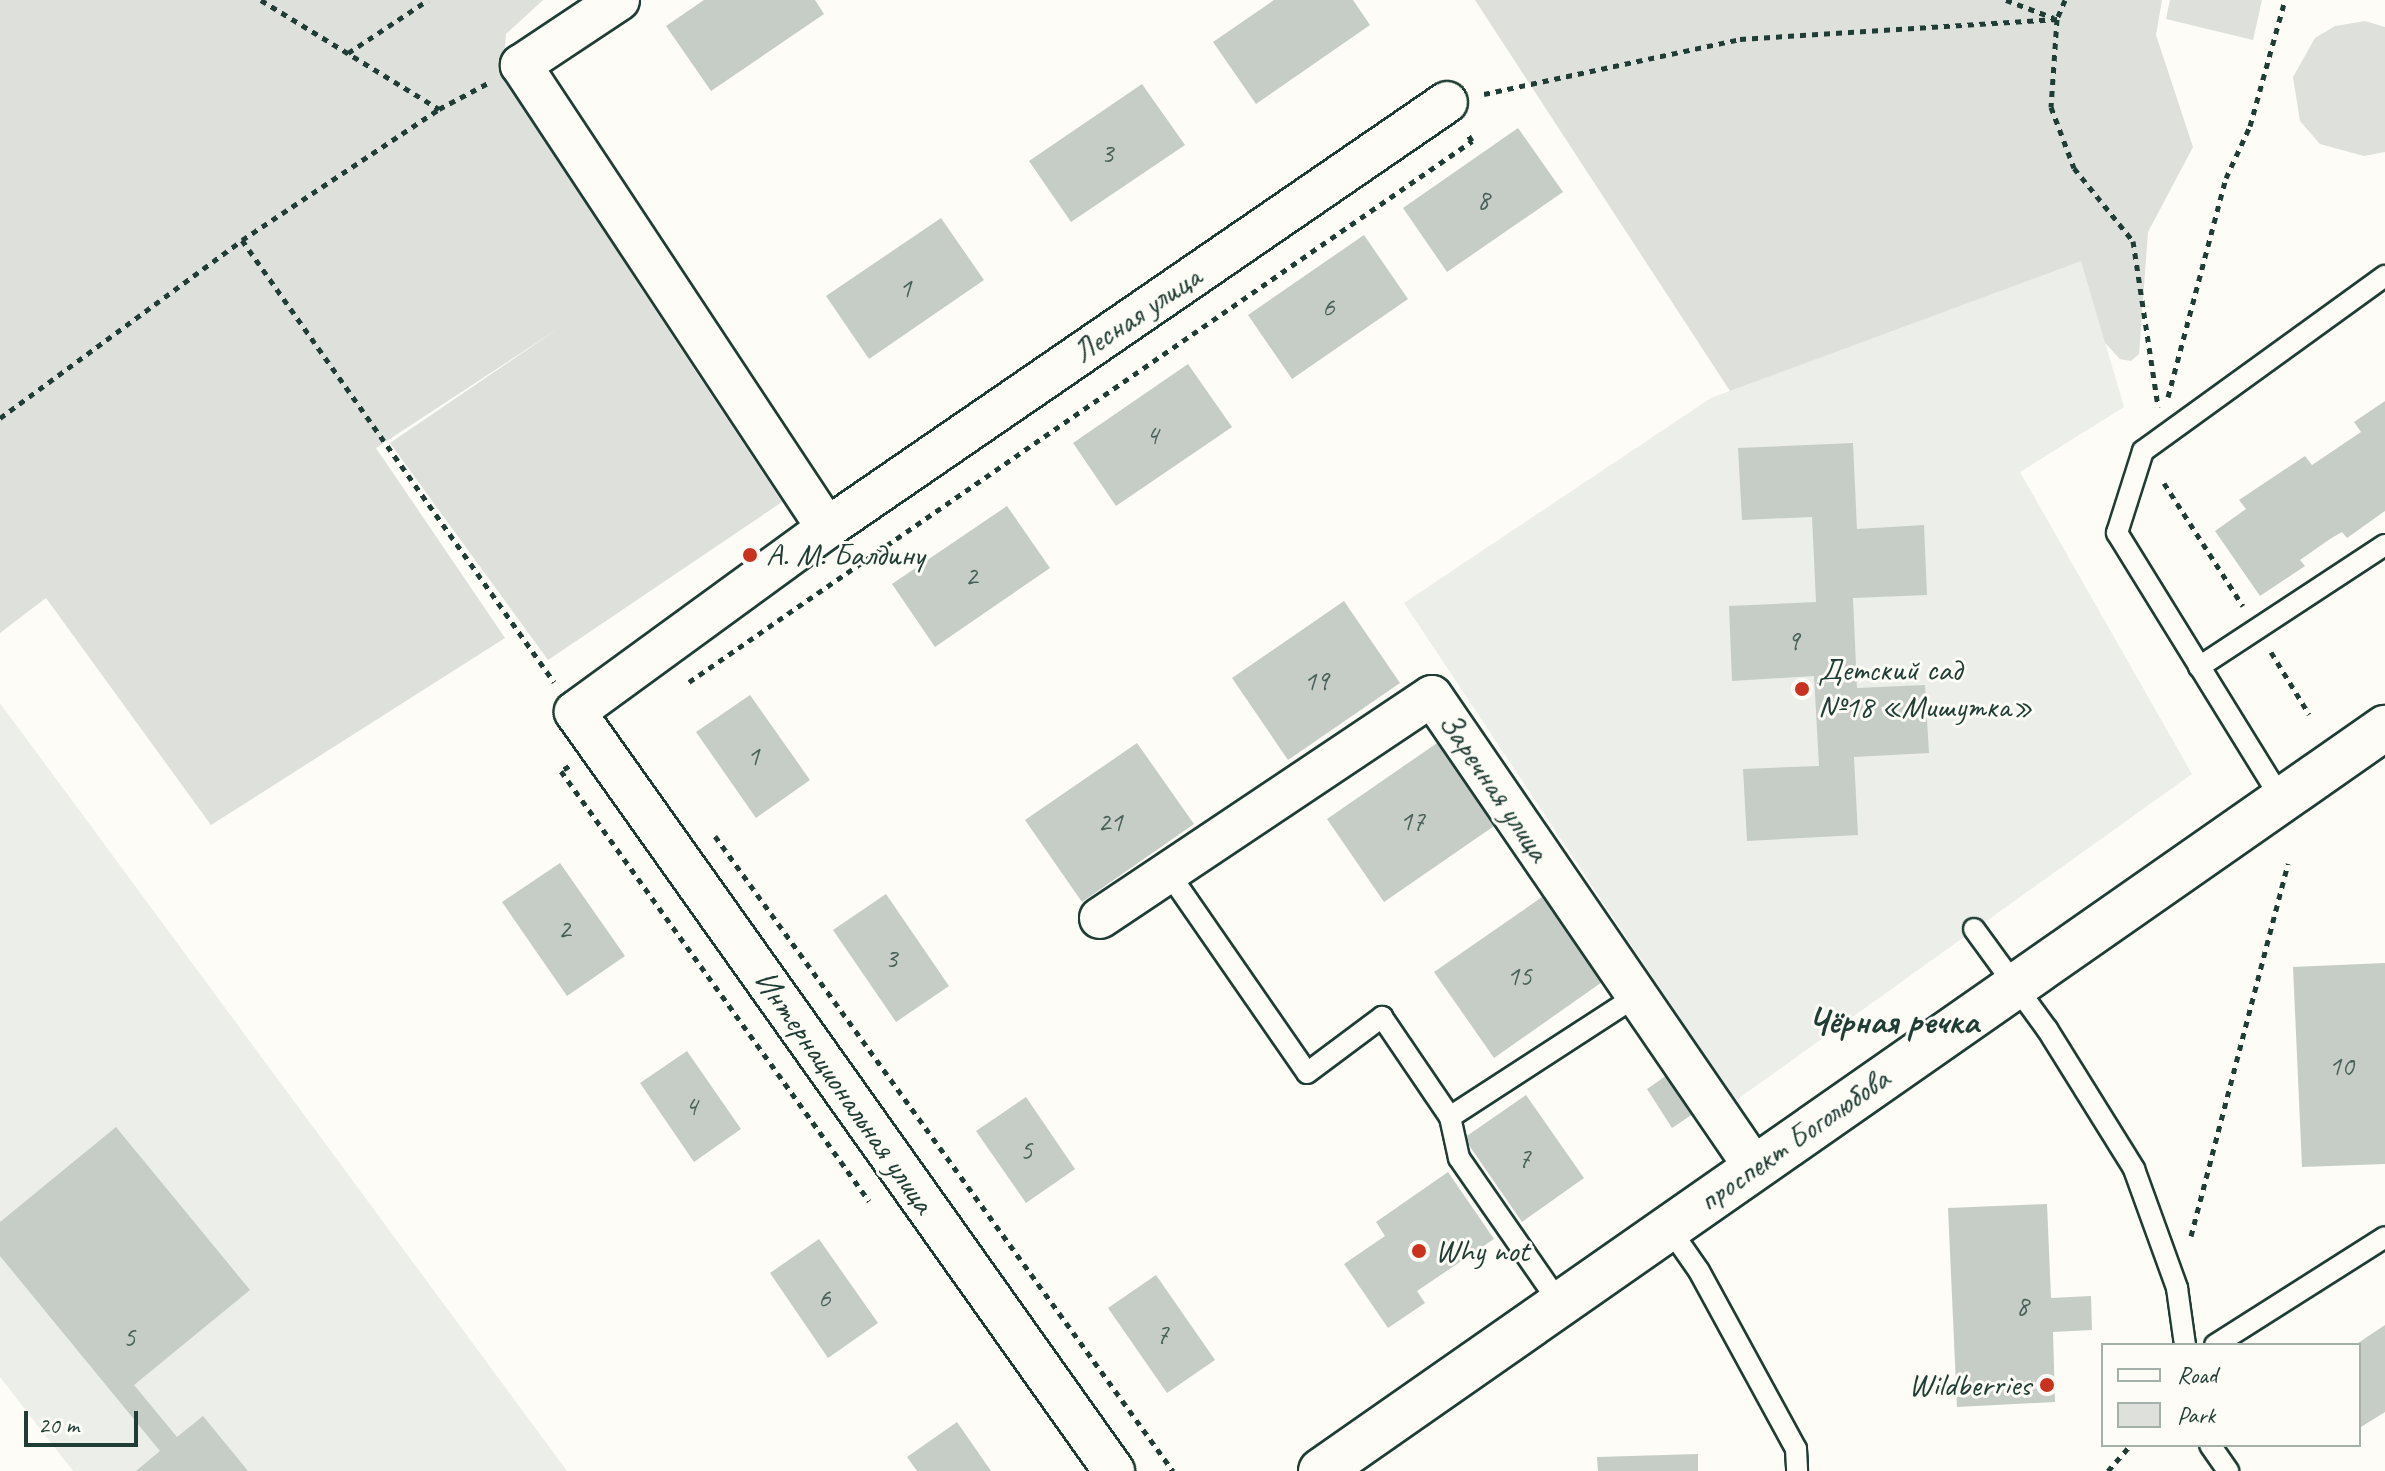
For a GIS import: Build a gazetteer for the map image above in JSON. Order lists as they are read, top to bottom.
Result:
{
  "streets": {
    "main road": ["проспект Боголюбова"],
    "street": ["Лесная улица", "Заречная улица", "Интернациональная улица"]
  },
  "crossings": [
    ["Лесная улица", "Интернациональная улица"],
    ["Заречная улица", "проспект Боголюбова"]
  ],
  "districts": ["Чёрная речка"],
  "places": [
    "А. М. Балдину",
    "Детский сад №18 «Мишутка»",
    "Why not",
    "Wildberries"
  ],
  "house_numbers": [
    "3",
    "8",
    "1",
    "6",
    "4",
    "2",
    "9",
    "19",
    "1",
    "17",
    "21",
    "2",
    "3",
    "15",
    "10",
    "4",
    "5",
    "7",
    "6",
    "8",
    "7",
    "5"
  ],
  "legend": ["Road", "Park"],
  "scale_bar": "20 m"
}
